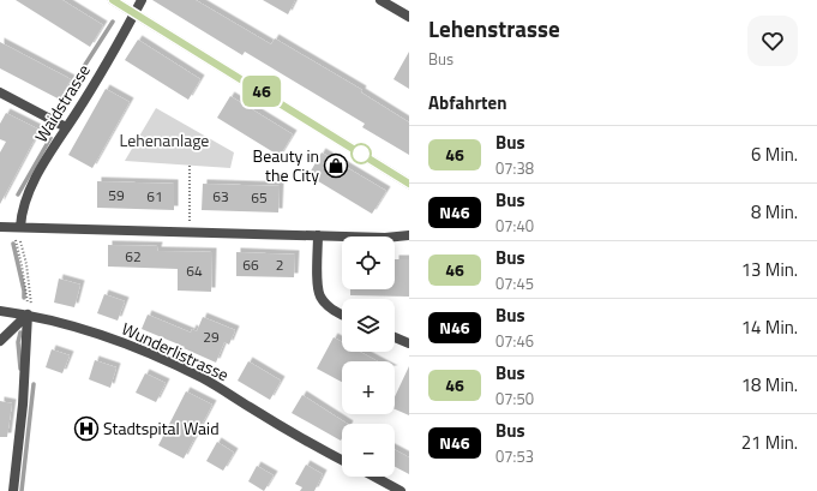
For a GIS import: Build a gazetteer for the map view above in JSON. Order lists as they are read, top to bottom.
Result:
{
  "streets": {
    "street": ["Waidstrasse", "Wunderlistrasse"]
  },
  "parks": ["Lehenanlage"],
  "places": {
    "shop": ["Beauty in the City"],
    "hospital": ["Stadtspital Waid"]
  },
  "lines": ["bus line 46"],
  "house_numbers": [
    "59",
    "61",
    "63",
    "65",
    "62",
    "66",
    "2",
    "64",
    "29"
  ],
  "page": {
    "on_map": "46",
    "heading": [
      ["Lehenstrasse", "Bus"],
      "Abfahrten"
    ],
    "list": [
      {
        "mark": "46",
        "name": "Bus",
        "note": "07:38",
        "value": "6 Min."
      },
      {
        "mark": "N46",
        "name": "Bus",
        "note": "07:40",
        "value": "8 Min."
      },
      {
        "mark": "46",
        "name": "Bus",
        "note": "07:45",
        "value": "13 Min."
      },
      {
        "mark": "N46",
        "name": "Bus",
        "note": "07:46",
        "value": "14 Min."
      },
      {
        "mark": "46",
        "name": "Bus",
        "note": "07:50",
        "value": "18 Min."
      },
      {
        "mark": "N46",
        "name": "Bus",
        "note": "07:53",
        "value": "21 Min."
      }
    ],
    "map_buttons": ["+", "−"]
  }
}
